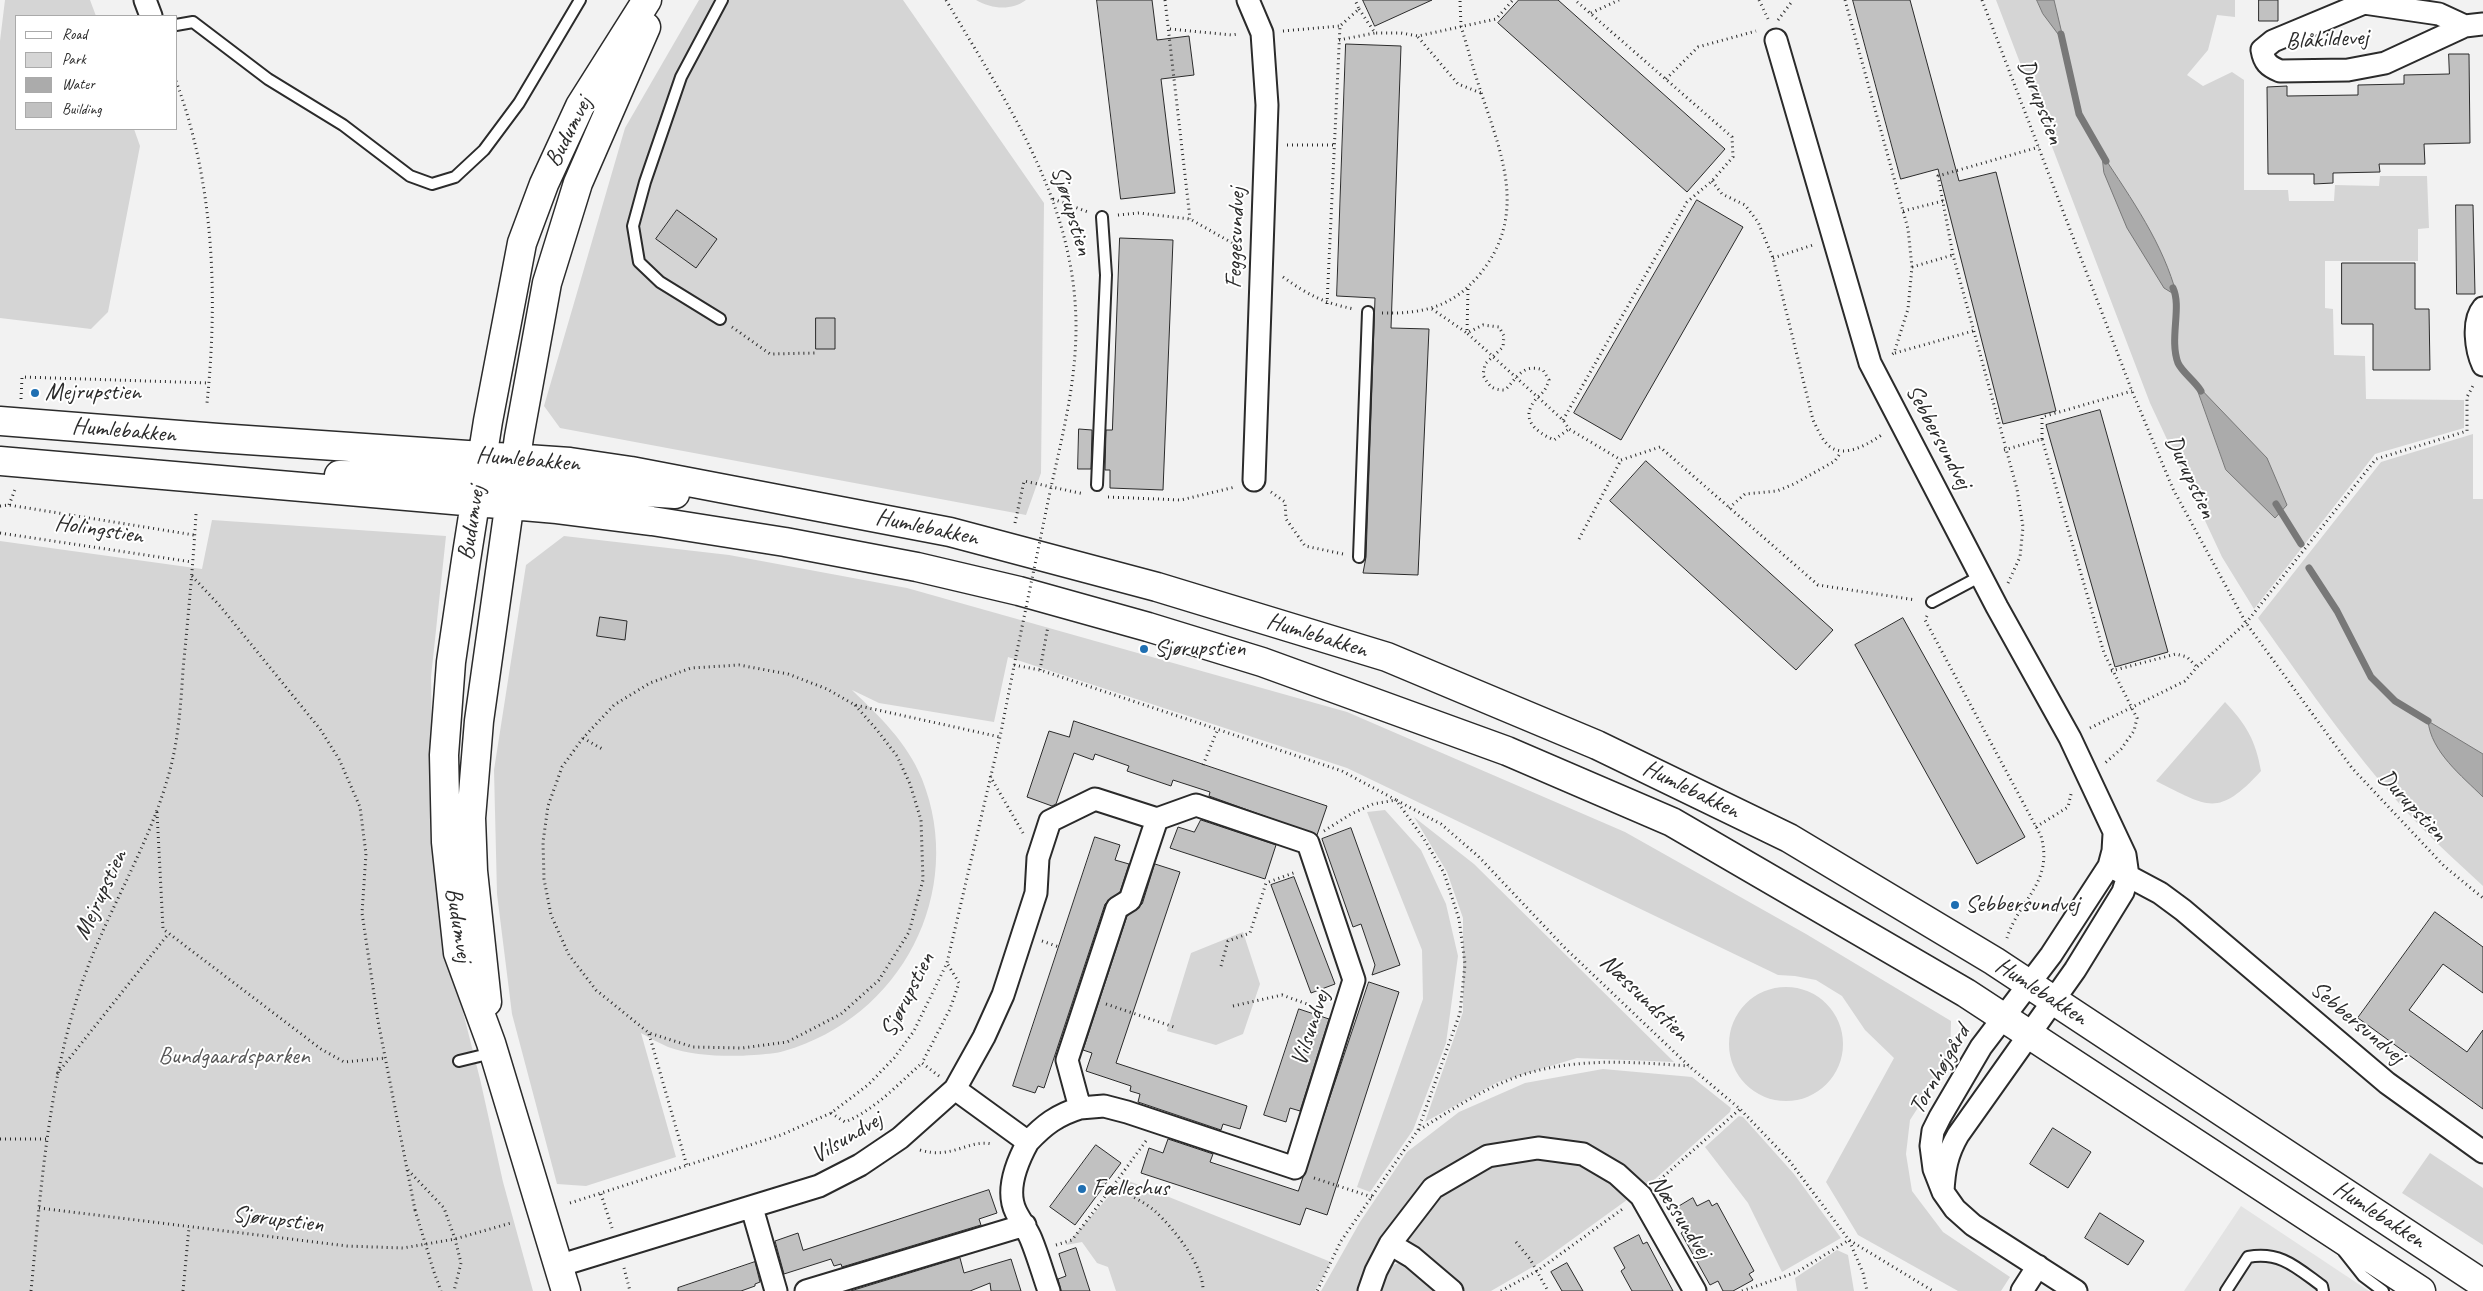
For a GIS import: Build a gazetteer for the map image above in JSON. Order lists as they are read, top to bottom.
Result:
{
  "streets": {
    "street": [
      "Blåkildevej",
      "Budumvej",
      "Feggesundvej",
      "Humlebakken",
      "Sebbersundvej",
      "Vilsundvej",
      "Tornhøjgård",
      "Næssundvej"
    ],
    "path": [
      "Durupstien",
      "Sjørupstien",
      "Holingstien",
      "Mejrupstien",
      "Næssundstien"
    ]
  },
  "crossings": [
    ["Budumvej", "Humlebakken"],
    ["Budumvej", "Vilsundvej"],
    ["Sjørupstien", "Mejrupstien"],
    ["Humlebakken", "Tornhøjgård"],
    ["Holingstien", "Mejrupstien"],
    ["Næssundstien", "Vilsundvej"]
  ],
  "parks": ["Bundgaardsparken"],
  "places": [
    "Mejrupstien",
    "Sjørupstien",
    "Sebbersundvej",
    "Fælleshus"
  ],
  "legend": [
    "Road",
    "Park",
    "Water",
    "Building"
  ]
}
